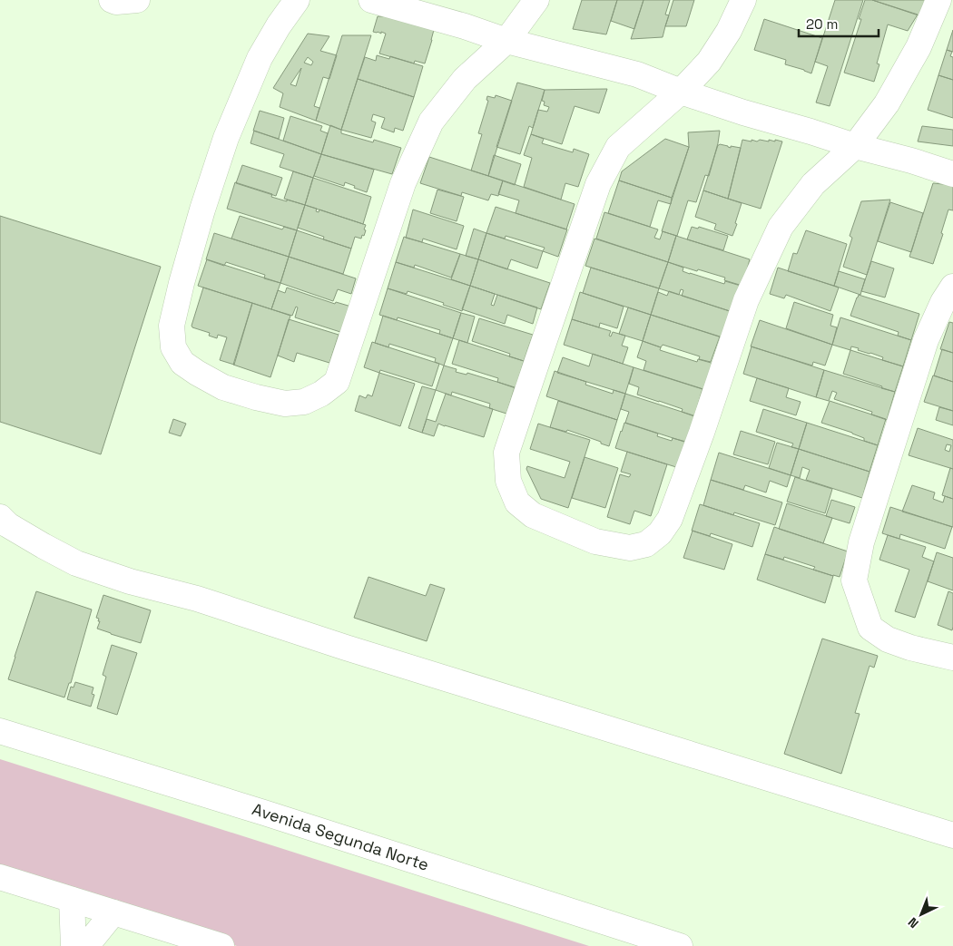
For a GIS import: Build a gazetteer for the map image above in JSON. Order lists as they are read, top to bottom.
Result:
{
  "streets": {
    "street": ["Avenida Segunda Norte"]
  },
  "scale_bar": "20 m",
  "north": "bottom left"
}
